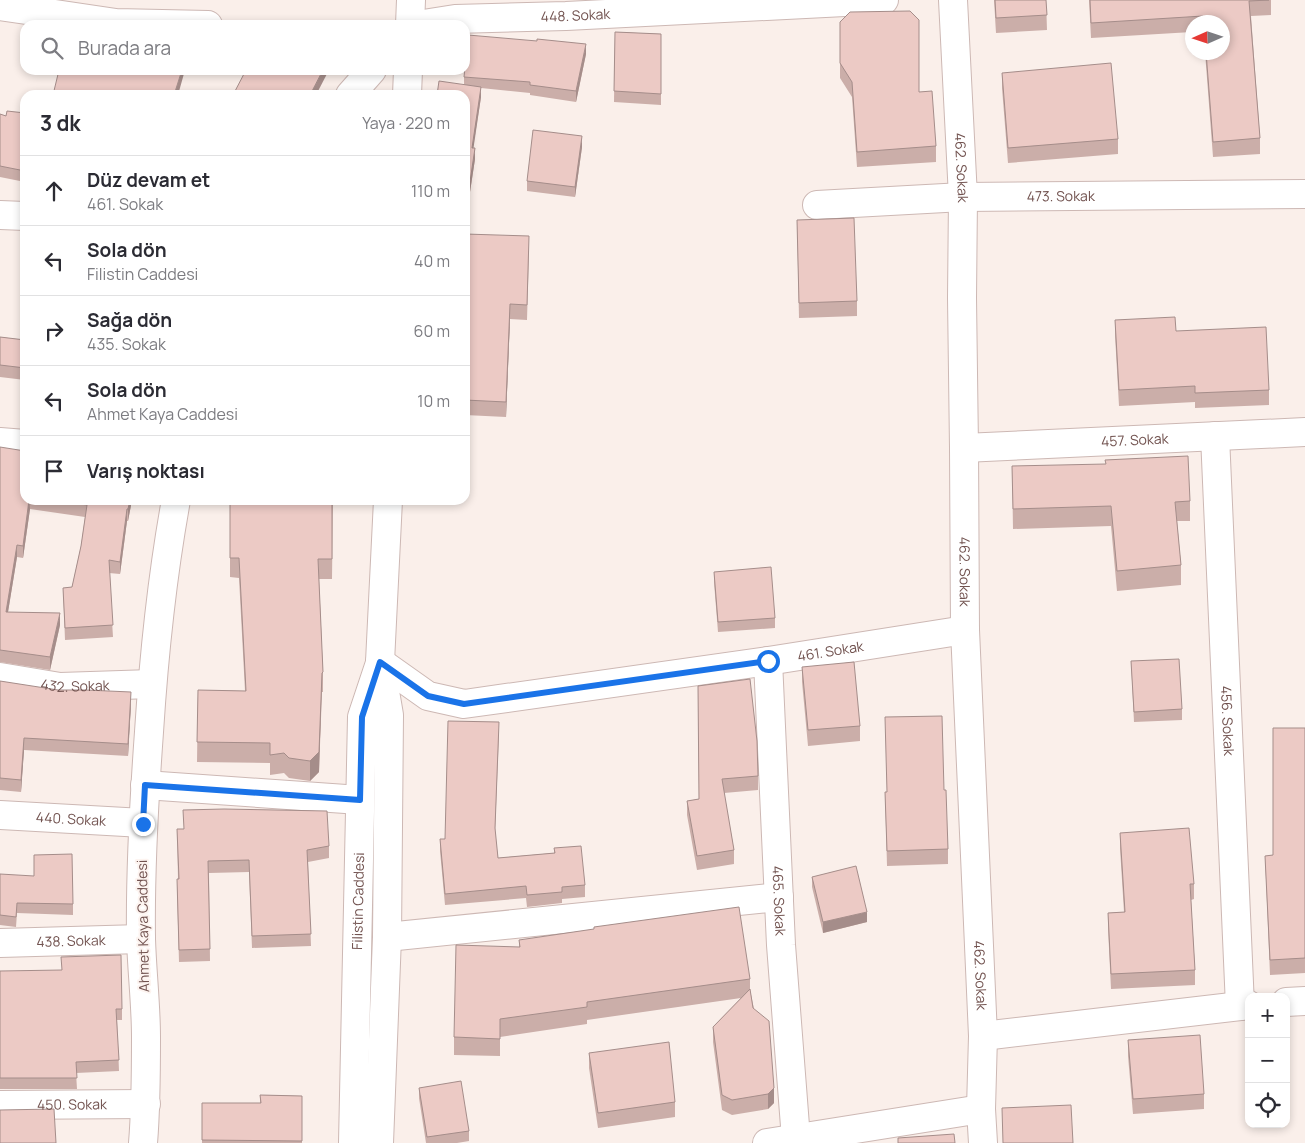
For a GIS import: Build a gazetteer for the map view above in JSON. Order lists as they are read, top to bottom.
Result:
{
  "streets": {
    "street": [
      "448. Sokak",
      "462. Sokak",
      "473. Sokak",
      "457. Sokak",
      "461. Sokak",
      "432. Sokak",
      "456. Sokak",
      "440. Sokak",
      "465. Sokak",
      "Filistin Caddesi",
      "Ahmet Kaya Caddesi",
      "438. Sokak",
      "450. Sokak"
    ]
  },
  "crossings": [
    ["462. Sokak", "473. Sokak"],
    ["462. Sokak", "457. Sokak"],
    ["462. Sokak", "461. Sokak"],
    ["457. Sokak", "456. Sokak"],
    ["461. Sokak", "465. Sokak"],
    ["461. Sokak", "Filistin Caddesi"],
    ["432. Sokak", "Ahmet Kaya Caddesi"],
    ["440. Sokak", "Ahmet Kaya Caddesi"],
    ["Ahmet Kaya Caddesi", "438. Sokak"],
    ["Ahmet Kaya Caddesi", "450. Sokak"]
  ],
  "north": "left",
  "page": {
    "search": "Burada ara",
    "heading": ["3 dk", "Yaya · 220 m"],
    "list": [
      ["Düz devam et", "461. Sokak", "110 m"],
      ["Sola dön", "Filistin Caddesi", "40 m"],
      ["Sağa dön", "435. Sokak", "60 m"],
      ["Sola dön", "Ahmet Kaya Caddesi", "10 m"],
      "Varış noktası"
    ],
    "map_buttons": ["+", "−"]
  }
}
